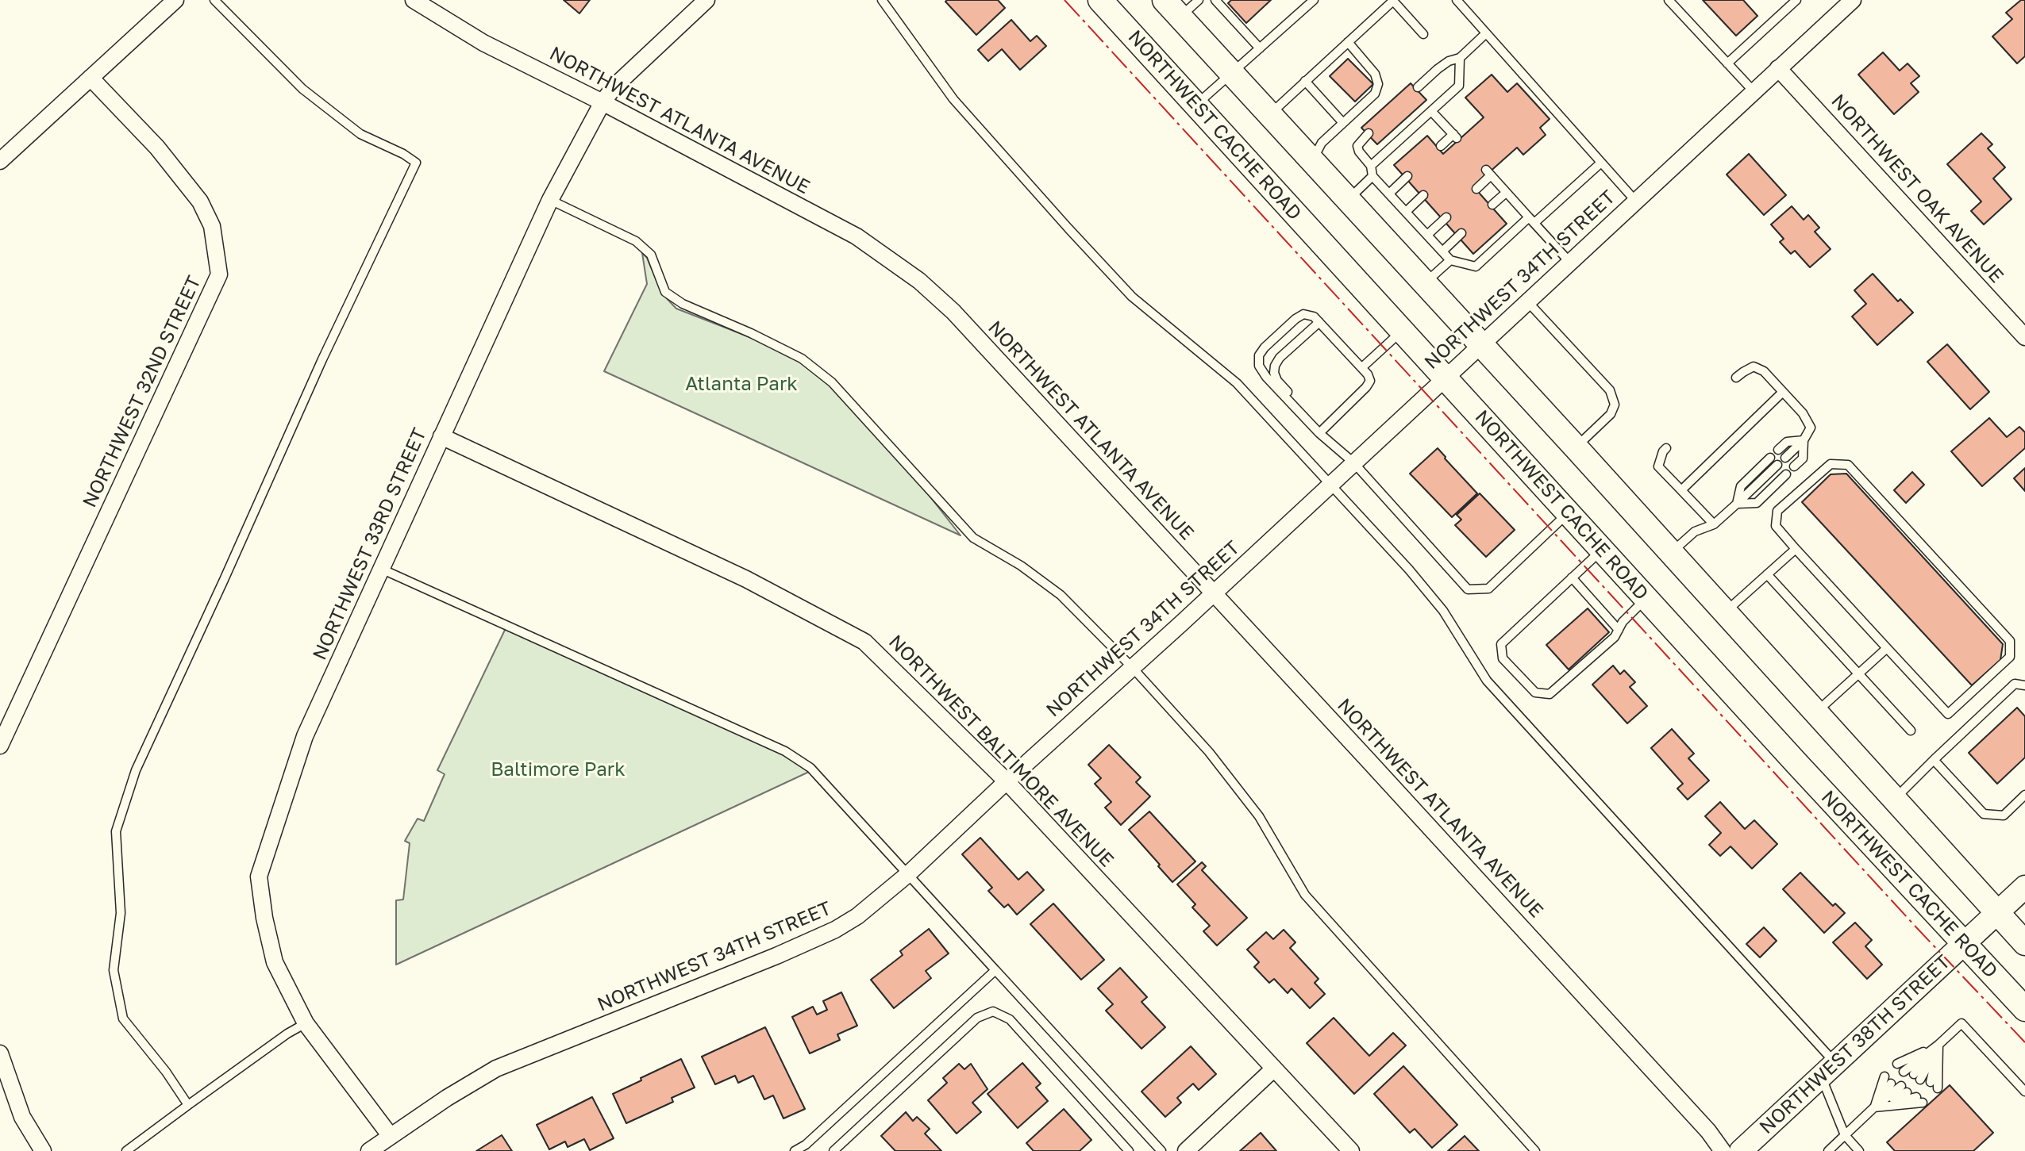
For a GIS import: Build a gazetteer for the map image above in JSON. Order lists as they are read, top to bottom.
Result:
{
  "streets": {
    "main road": ["NORTHWEST CACHE ROAD", "NORTHWEST 38TH STREET"],
    "street": [
      "NORTHWEST ATLANTA AVENUE",
      "NORTHWEST OAK AVENUE",
      "NORTHWEST 34TH STREET",
      "NORTHWEST 32ND STREET",
      "NORTHWEST 33RD STREET",
      "NORTHWEST BALTIMORE AVENUE"
    ]
  },
  "crossings": [
    ["NORTHWEST ATLANTA AVENUE", "NORTHWEST 34TH STREET"],
    ["NORTHWEST ATLANTA AVENUE", "NORTHWEST 33RD STREET"],
    ["NORTHWEST CACHE ROAD", "NORTHWEST 34TH STREET"],
    ["NORTHWEST CACHE ROAD", "NORTHWEST 38TH STREET"],
    ["NORTHWEST OAK AVENUE", "NORTHWEST 34TH STREET"],
    ["NORTHWEST 34TH STREET", "NORTHWEST 33RD STREET"],
    ["NORTHWEST 34TH STREET", "NORTHWEST BALTIMORE AVENUE"],
    ["NORTHWEST 33RD STREET", "NORTHWEST BALTIMORE AVENUE"]
  ],
  "parks": ["Atlanta Park", "Baltimore Park"]
}
